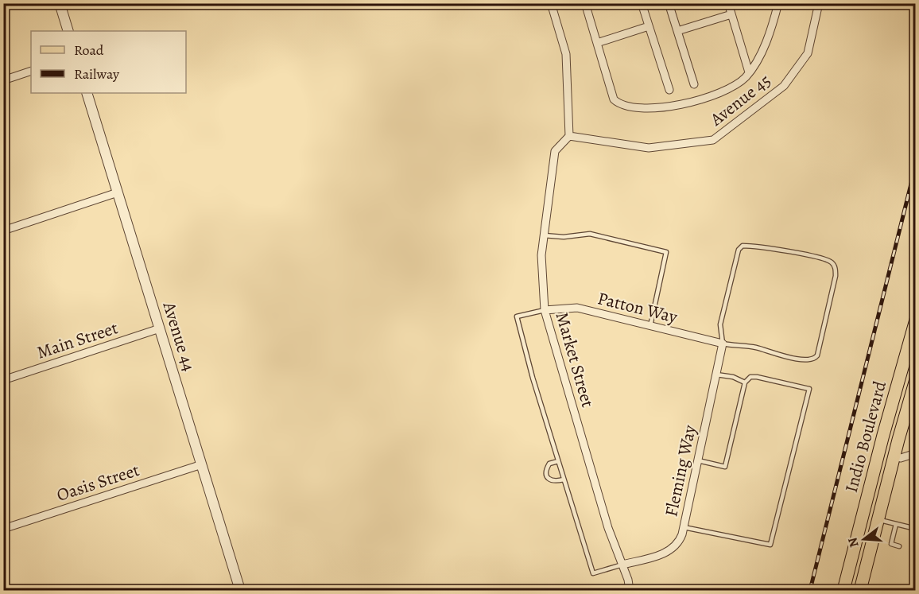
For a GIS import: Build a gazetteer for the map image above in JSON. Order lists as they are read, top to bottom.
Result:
{
  "streets": {
    "main road": ["Indio Boulevard"],
    "street": [
      "Avenue 45",
      "Patton Way",
      "Avenue 44",
      "Main Street",
      "Market Street",
      "Fleming Way",
      "Oasis Street"
    ]
  },
  "crossings": [
    ["Avenue 45", "Market Street"],
    ["Patton Way", "Market Street"],
    ["Patton Way", "Fleming Way"],
    ["Avenue 44", "Main Street"],
    ["Avenue 44", "Oasis Street"],
    ["Market Street", "Fleming Way"]
  ],
  "legend": ["Road", "Railway"],
  "north": "left"
}
